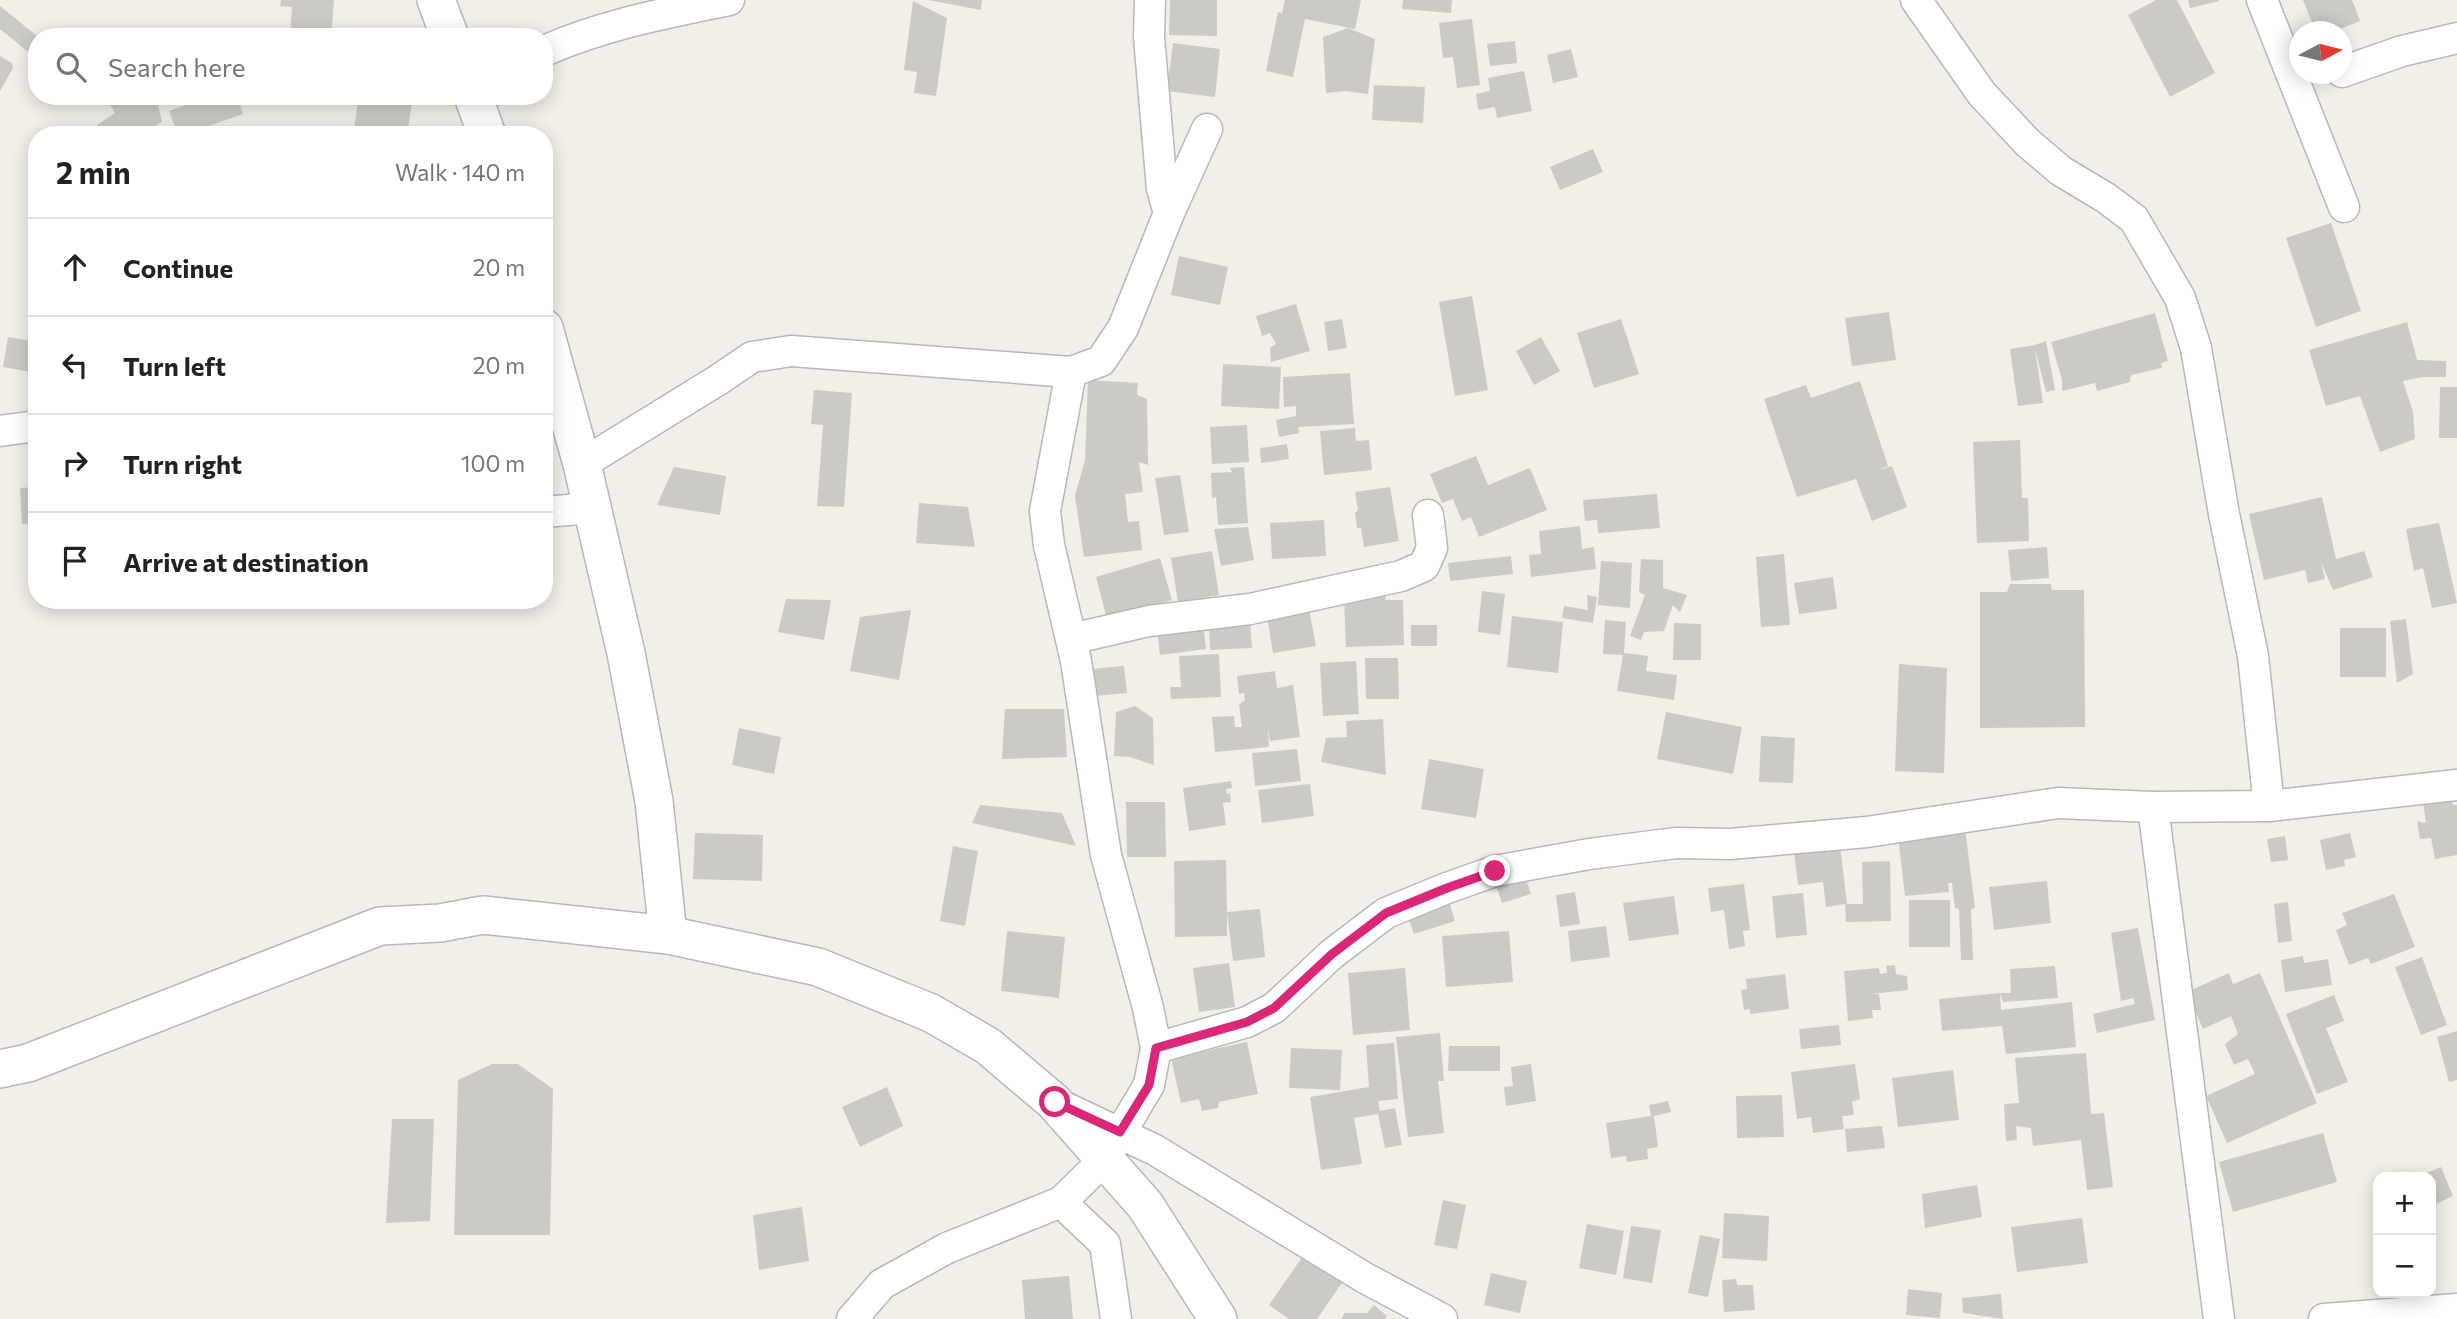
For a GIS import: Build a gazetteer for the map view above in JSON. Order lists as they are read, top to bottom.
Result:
{
  "north": "right",
  "page": {
    "search": "Search here",
    "heading": ["2 min", "Walk · 140 m"],
    "list": [
      ["Continue", "20 m"],
      ["Turn left", "20 m"],
      ["Turn right", "100 m"],
      "Arrive at destination"
    ],
    "map_buttons": ["+", "−"]
  }
}
